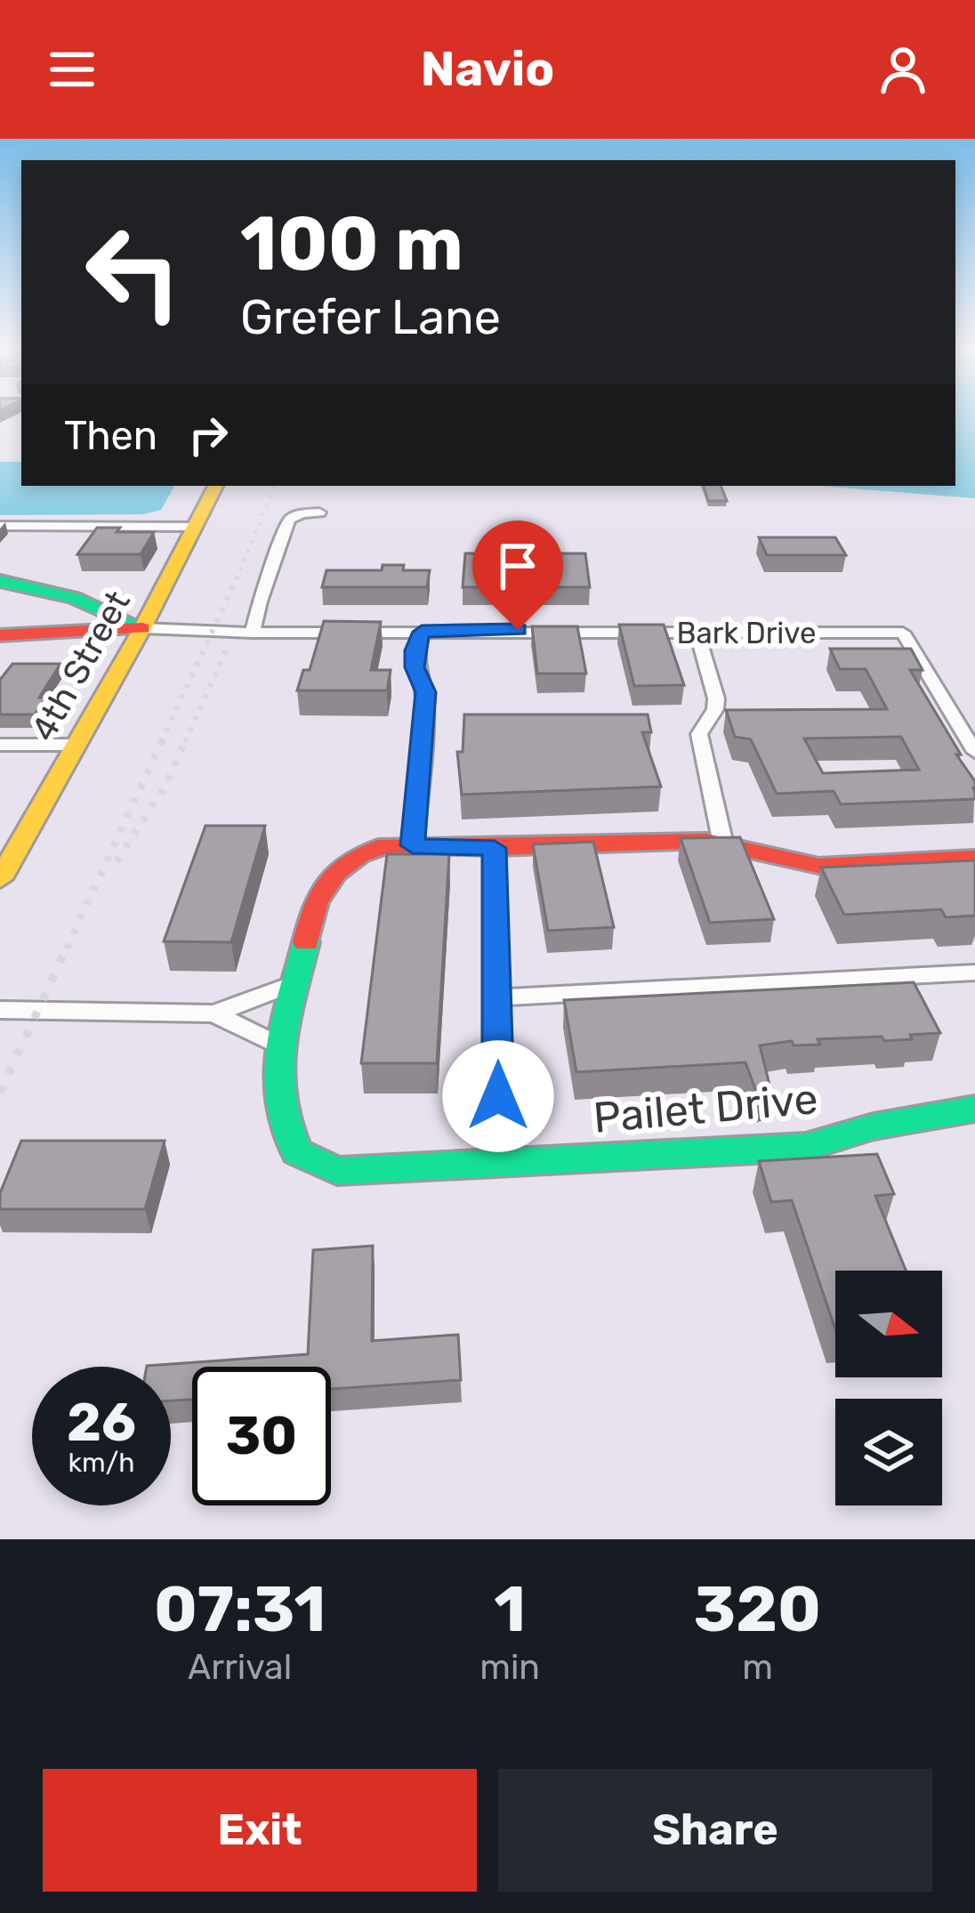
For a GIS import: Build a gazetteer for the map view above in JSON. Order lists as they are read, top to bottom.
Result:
{
  "streets": {
    "main road": ["4th Street", "Pailet Drive"],
    "street": ["Bark Drive"]
  },
  "crossings": [
    ["Bark Drive", "4th Street"]
  ],
  "north": "right",
  "page": {
    "header": "Navio",
    "turn": ["100 m", "Grefer Lane"],
    "then": "Then",
    "speed": "26 km/h",
    "limit": "30",
    "eta": [
      "07:31",
      "Arrival",
      "1",
      "min",
      "320",
      "m"
    ],
    "buttons": ["Exit", "Share"]
  }
}
